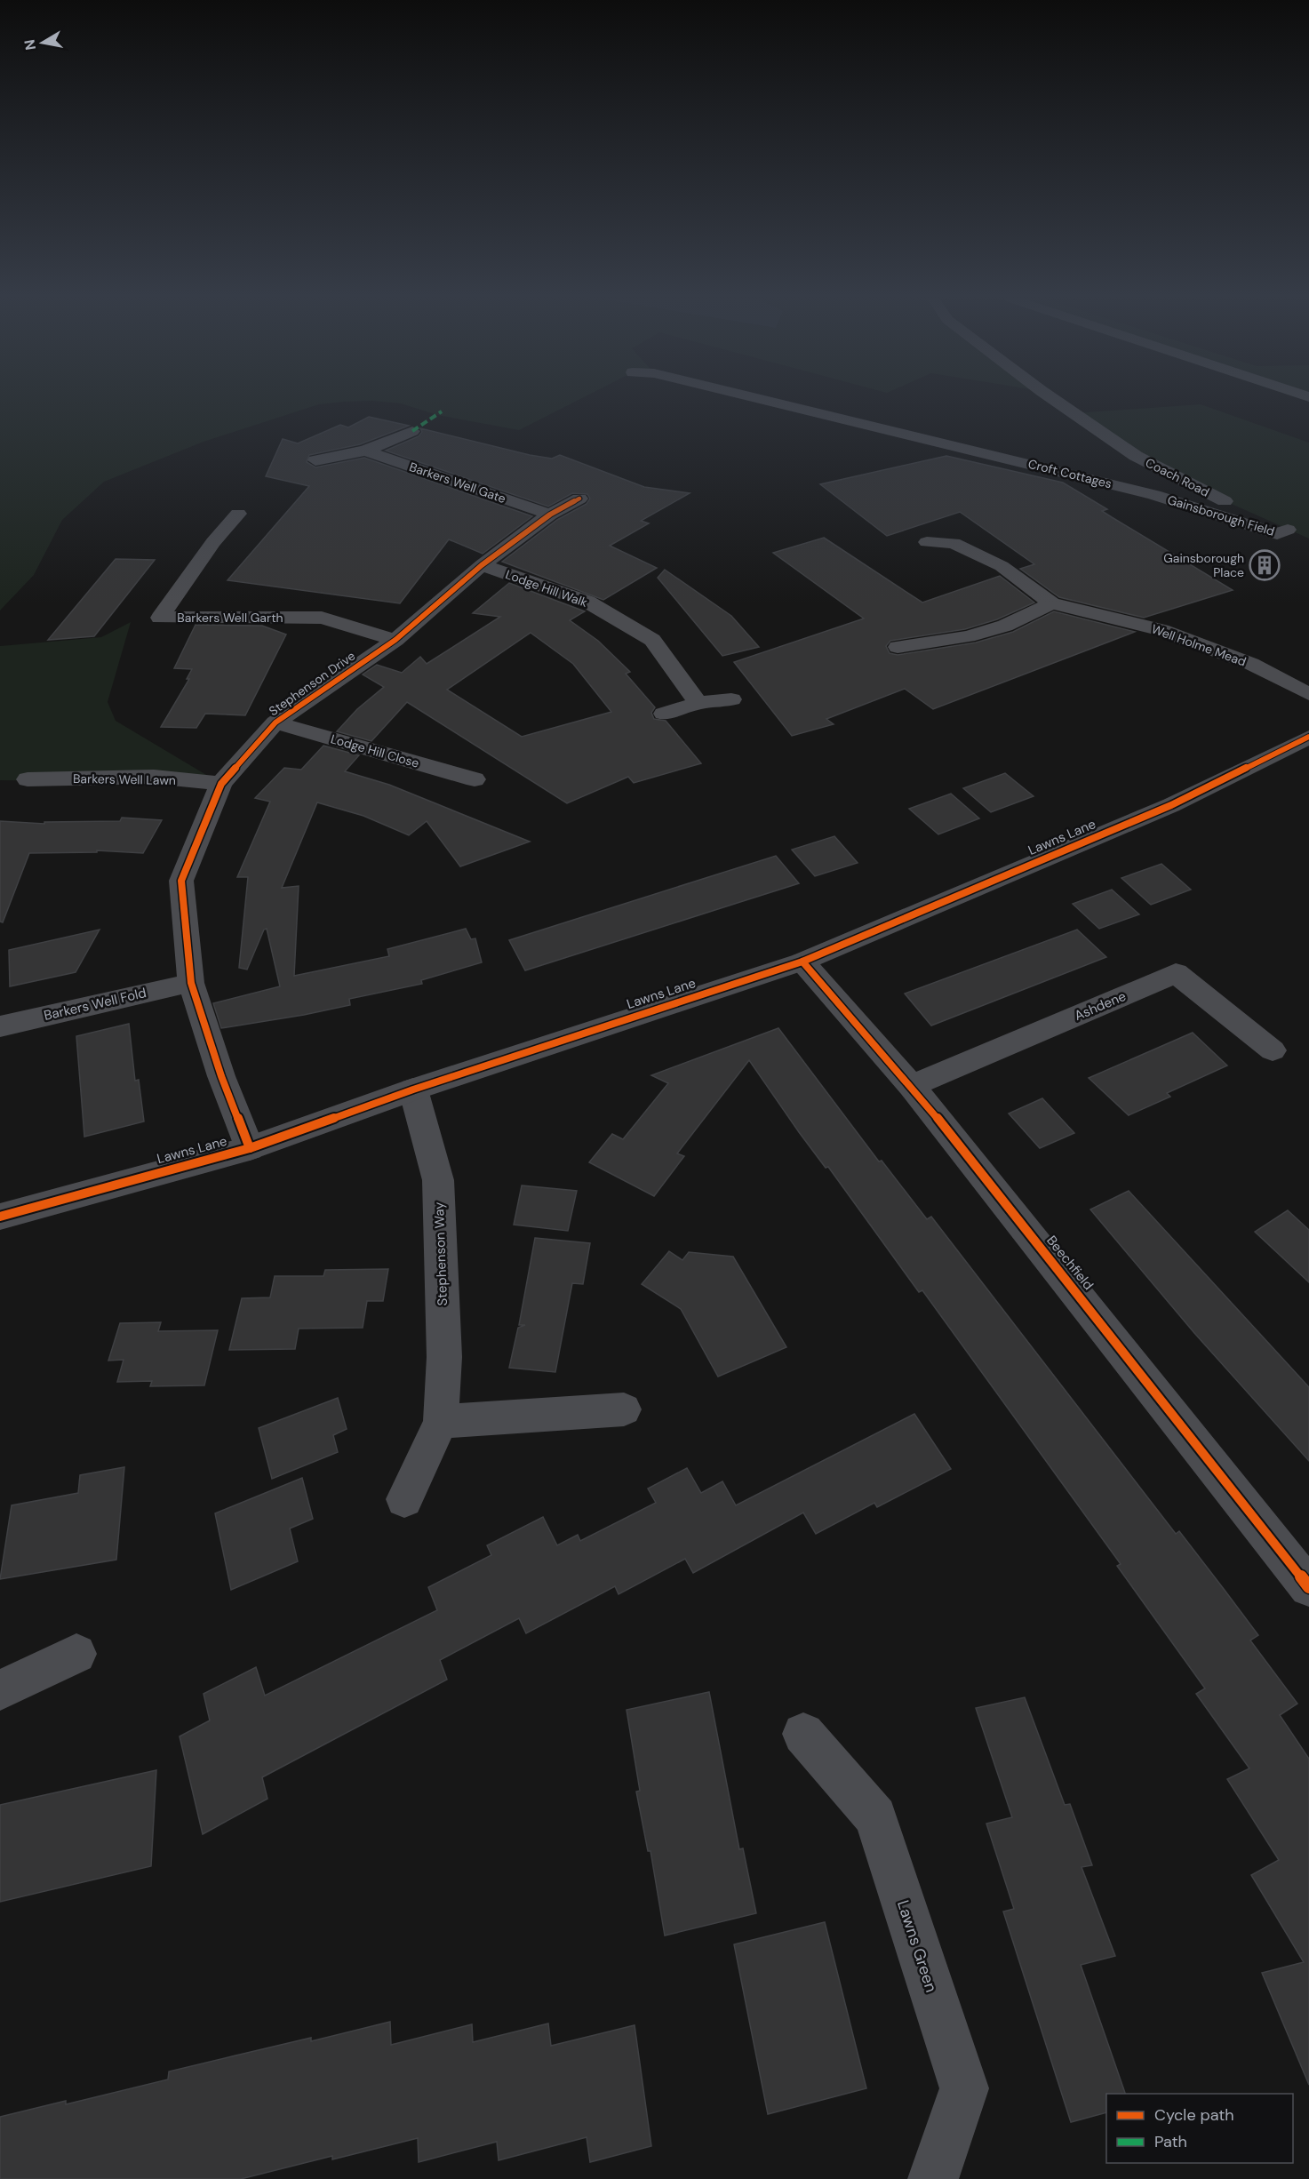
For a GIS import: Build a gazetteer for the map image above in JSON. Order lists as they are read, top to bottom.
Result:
{
  "streets": {
    "street": [
      "Croft Cottages",
      "Coach Road",
      "Barkers Well Gate",
      "Gainsborough Field",
      "Lodge Hill Walk",
      "Barkers Well Garth",
      "Well Holme Mead",
      "Stephenson Drive",
      "Lodge Hill Close",
      "Barkers Well Lawn",
      "Lawns Lane",
      "Barkers Well Fold",
      "Ashdene",
      "Stephenson Way",
      "Beechfield",
      "Lawns Green"
    ]
  },
  "crossings": [
    ["Croft Cottages", "Gainsborough Field"],
    ["Coach Road", "Gainsborough Field"],
    ["Barkers Well Gate", "Stephenson Drive"],
    ["Lodge Hill Walk", "Stephenson Drive"],
    ["Barkers Well Garth", "Stephenson Drive"],
    ["Stephenson Drive", "Lodge Hill Close"],
    ["Stephenson Drive", "Barkers Well Lawn"],
    ["Stephenson Drive", "Lawns Lane"],
    ["Stephenson Drive", "Barkers Well Fold"],
    ["Lawns Lane", "Stephenson Way"],
    ["Lawns Lane", "Beechfield"],
    ["Ashdene", "Beechfield"]
  ],
  "places": {
    "building": ["Gainsborough Place"]
  },
  "legend": ["Cycle path", "Path"],
  "north": "left"
}
